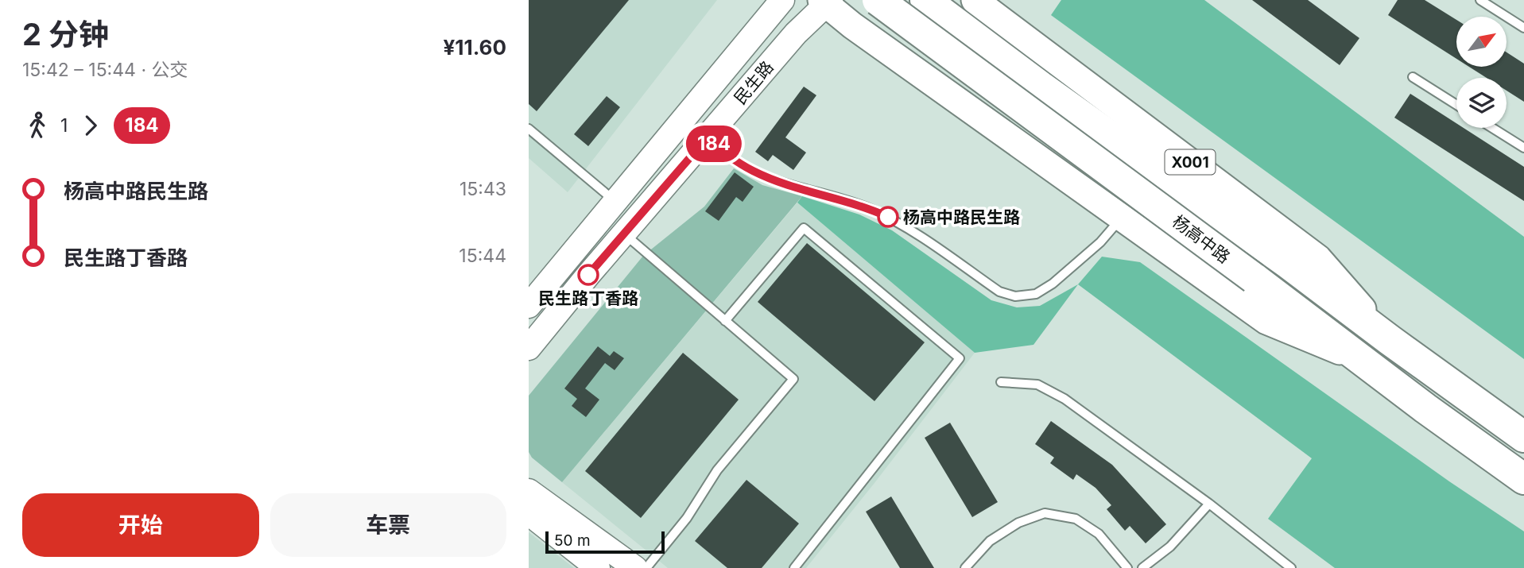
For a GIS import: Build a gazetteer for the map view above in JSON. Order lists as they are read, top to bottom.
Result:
{
  "streets": {
    "highway": ["X001", "杨高中路"],
    "main road": ["民生路"]
  },
  "places": ["杨高中路民生路", "民生路丁香路"],
  "lines": ["bus line 184"],
  "scale_bar": "50 m",
  "north": "top right",
  "page": {
    "heading": ["2 分钟", "15:42 – 15:44 · 公交", "¥11.60"],
    "on_map": "184",
    "legs": ["1", "184"],
    "list": [
      {
        "name": "杨高中路民生路",
        "value": "15:43"
      },
      {
        "name": "民生路丁香路",
        "value": "15:44"
      }
    ],
    "buttons": ["开始", "车票"],
    "scale": "50 m"
  }
}
